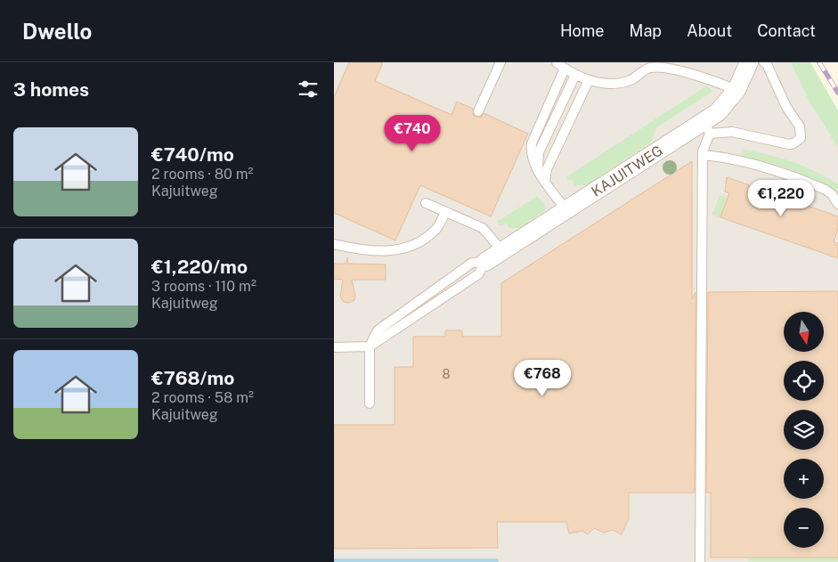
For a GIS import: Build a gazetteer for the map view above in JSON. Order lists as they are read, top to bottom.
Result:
{
  "streets": {
    "street": ["KAJUITWEG"]
  },
  "house_numbers": ["8"],
  "north": "bottom",
  "page": {
    "header": "Dwello",
    "nav": [
      "Home",
      "Map",
      "About",
      "Contact"
    ],
    "heading": "3 homes",
    "price": ["€740", "€1,220", "€768"],
    "list": [
      {
        "name": "€740/mo",
        "note": "2 rooms · 80 m² · Kajuitweg"
      },
      {
        "name": "€1,220/mo",
        "note": "3 rooms · 110 m² · Kajuitweg"
      },
      {
        "name": "€768/mo",
        "note": "2 rooms · 58 m² · Kajuitweg"
      }
    ],
    "map_buttons": ["+", "−"]
  }
}
